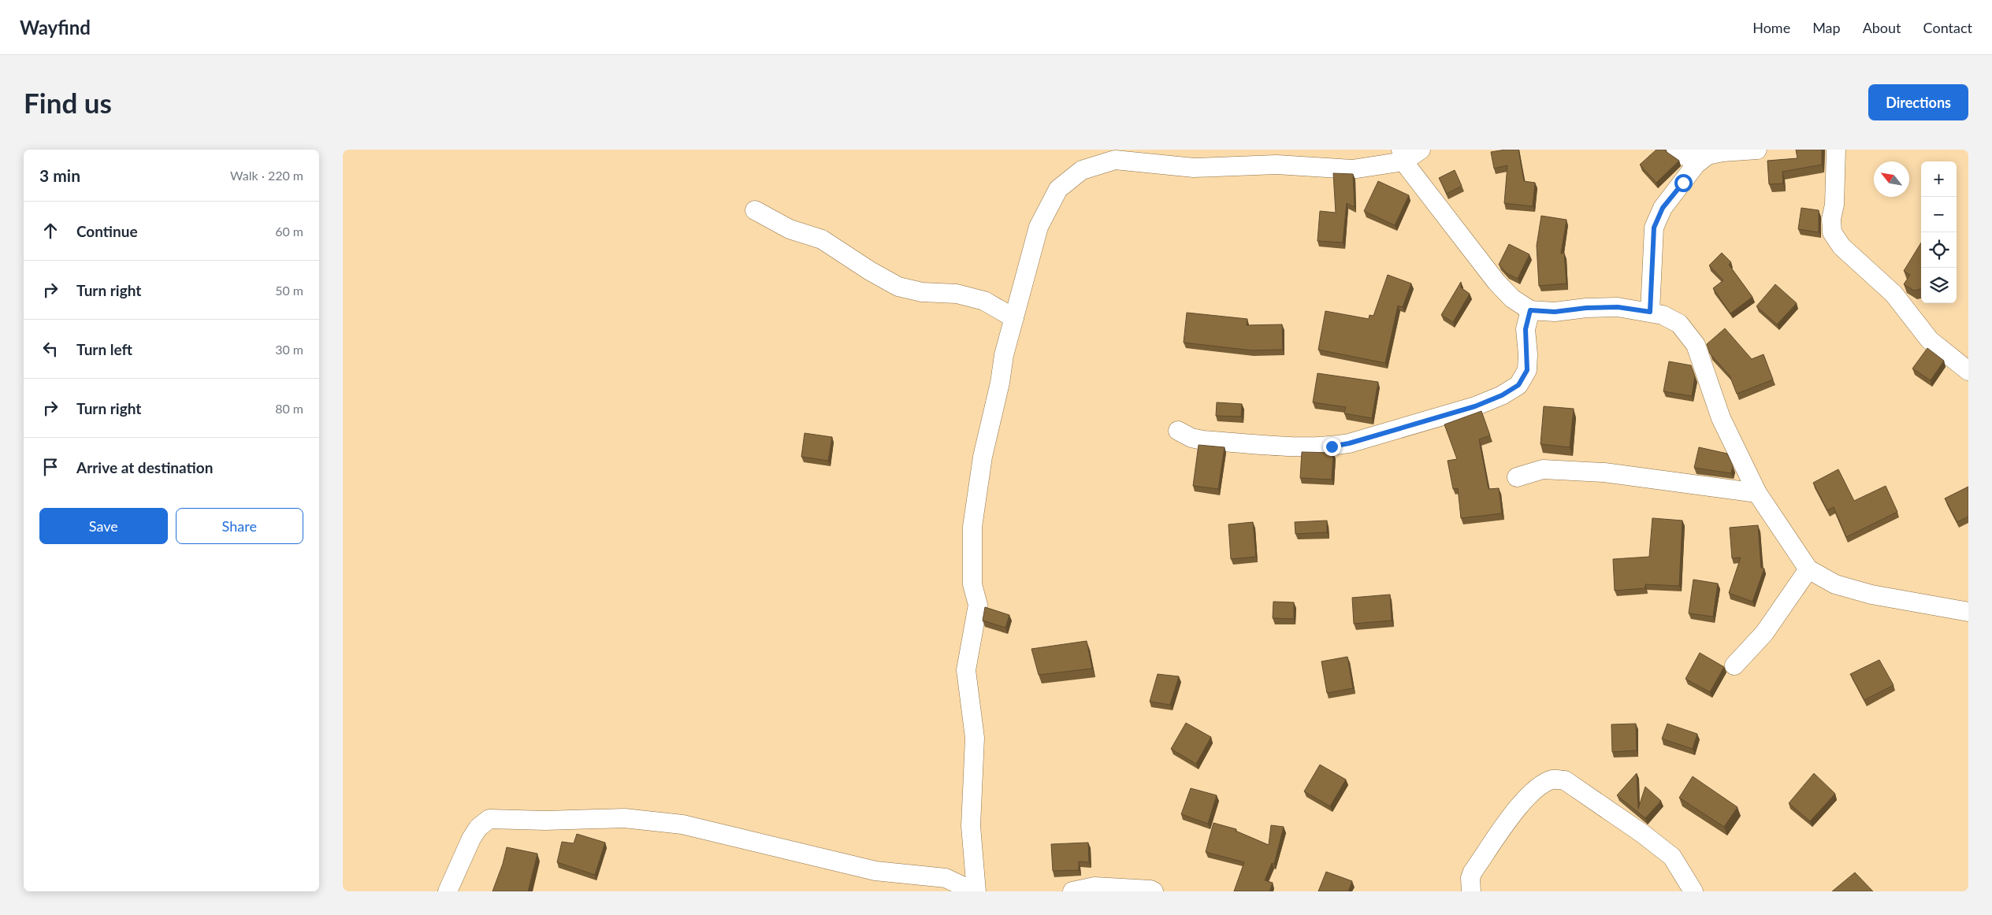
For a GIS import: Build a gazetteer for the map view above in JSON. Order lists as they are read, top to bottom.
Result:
{
  "north": "top left",
  "page": {
    "header": "Wayfind",
    "nav": [
      "Home",
      "Map",
      "About",
      "Contact"
    ],
    "buttons": [
      "Directions",
      ["Save", "Share"]
    ],
    "title": "Find us",
    "heading": ["3 min", "Walk · 220 m"],
    "map_buttons": ["+", "−"],
    "list": [
      ["Continue", "60 m"],
      ["Turn right", "50 m"],
      ["Turn left", "30 m"],
      ["Turn right", "80 m"],
      "Arrive at destination"
    ]
  }
}
